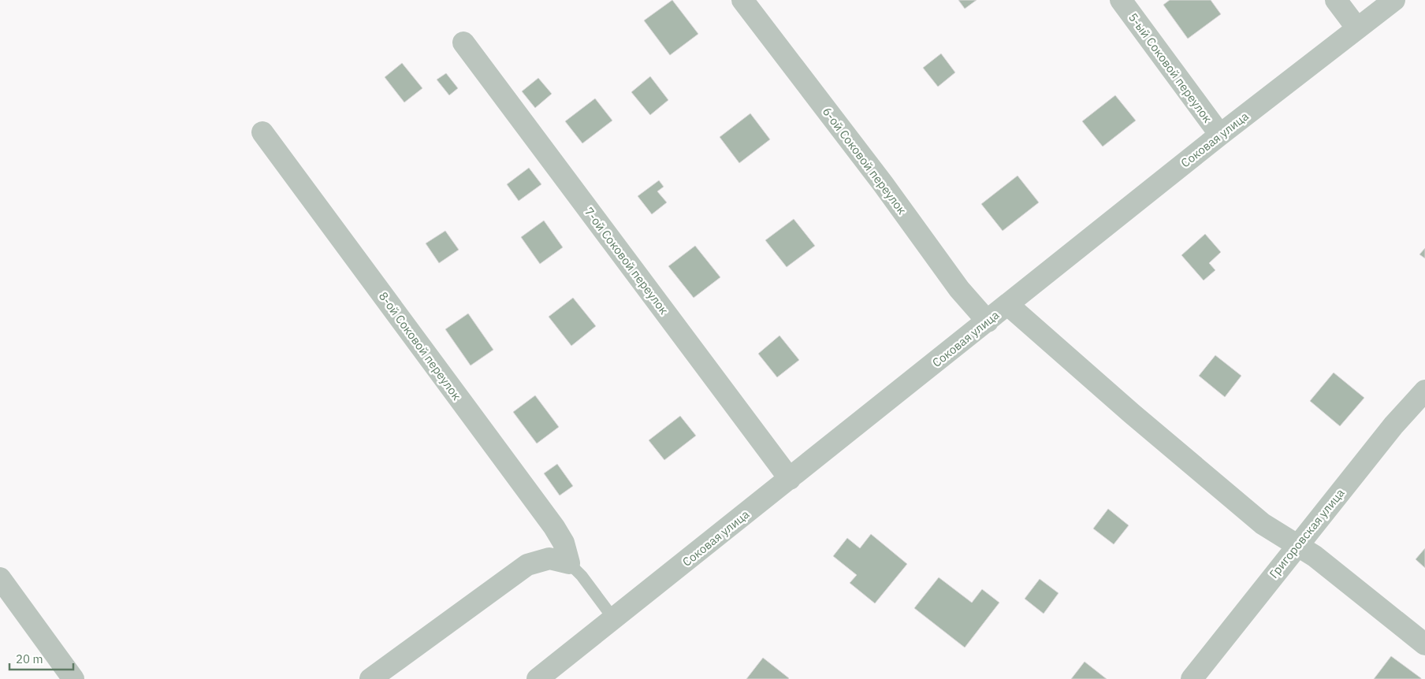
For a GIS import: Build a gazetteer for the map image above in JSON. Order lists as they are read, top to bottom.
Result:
{
  "streets": {
    "street": [
      "5-ый Соковой переулок",
      "Соковая улица",
      "6-ой Соковой переулок",
      "7-ой Соковой переулок",
      "8-ой Соковой переулок",
      "Григоровская улица"
    ]
  },
  "crossings": [
    ["5-ый Соковой переулок", "Соковая улица"],
    ["Соковая улица", "6-ой Соковой переулок"],
    ["Соковая улица", "7-ой Соковой переулок"]
  ],
  "scale_bar": "20 m"
}
